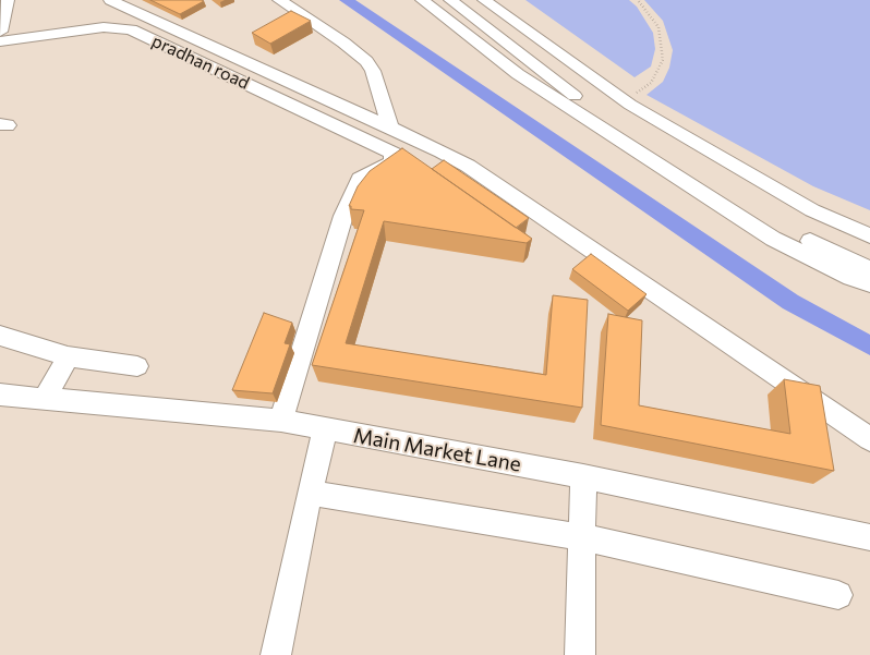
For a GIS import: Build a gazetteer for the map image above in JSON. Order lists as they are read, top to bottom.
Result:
{
  "streets": {
    "street": ["pradhan road", "Main Market Lane"]
  },
  "crossings": [
    ["pradhan road", "Main Market Lane"]
  ]
}
